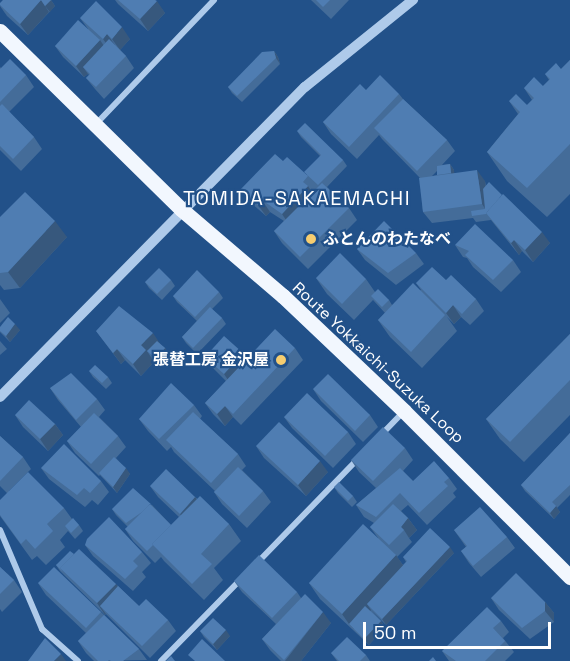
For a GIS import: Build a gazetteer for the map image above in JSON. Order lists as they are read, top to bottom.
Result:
{
  "streets": {
    "main road": ["Route Yokkaichi-Suzuka Loop"]
  },
  "districts": ["TOMIDA-SAKAEMACHI"],
  "places": ["ふとんのわたなべ", "張替工房 金沢屋"],
  "scale_bar": "50 m"
}
